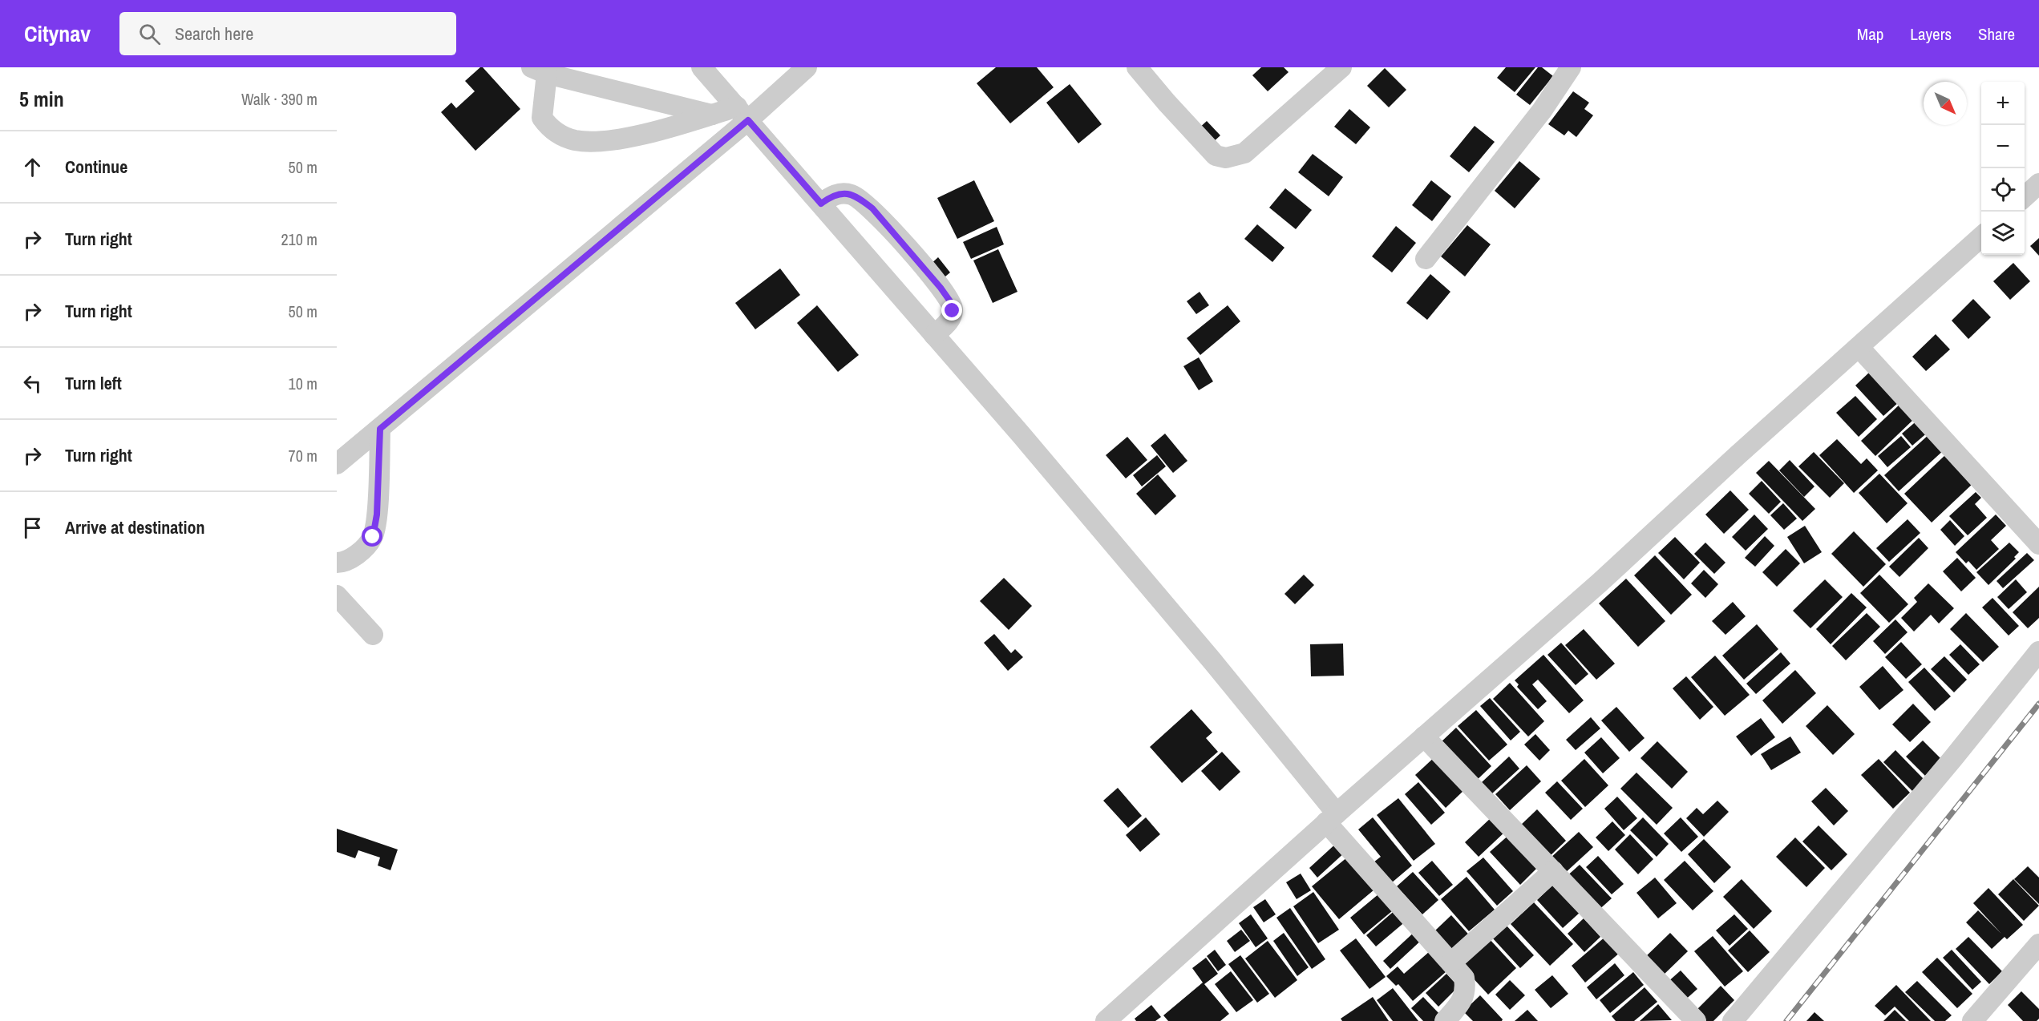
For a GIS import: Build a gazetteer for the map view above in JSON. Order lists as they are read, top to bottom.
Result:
{
  "north": "bottom right",
  "page": {
    "header": "Citynav",
    "search": "Search here",
    "nav": ["Map", "Layers", "Share"],
    "heading": ["5 min", "Walk · 390 m"],
    "map_buttons": ["+", "−"],
    "list": [
      ["Continue", "50 m"],
      ["Turn right", "210 m"],
      ["Turn right", "50 m"],
      ["Turn left", "10 m"],
      ["Turn right", "70 m"],
      "Arrive at destination"
    ]
  }
}
